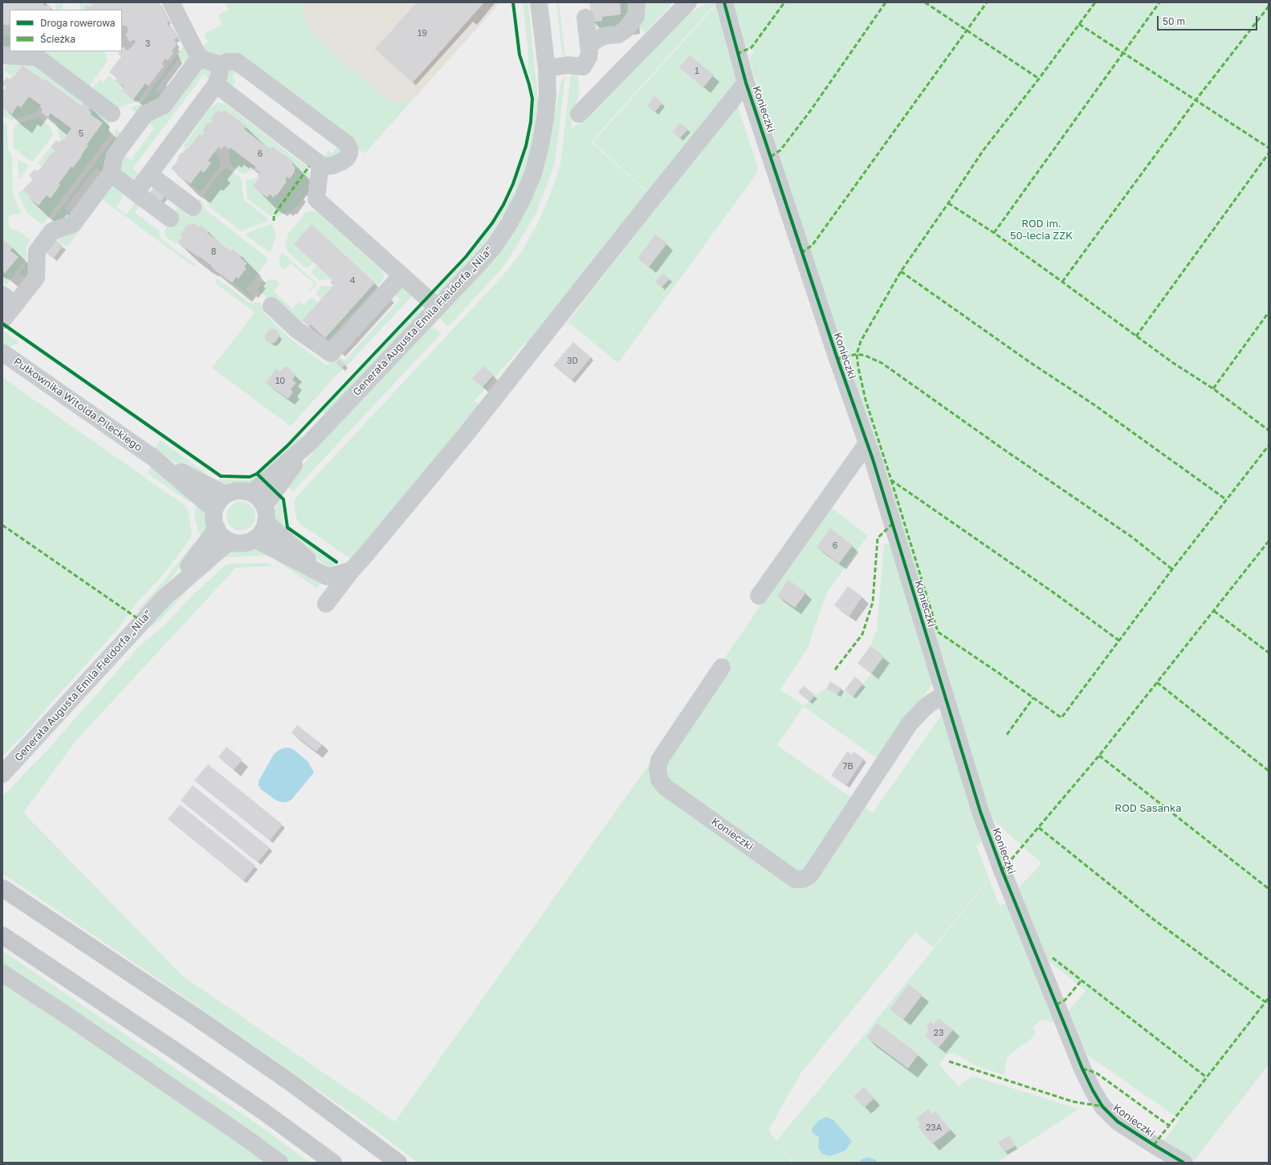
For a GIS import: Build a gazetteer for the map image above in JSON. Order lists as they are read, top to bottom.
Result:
{
  "streets": {
    "street": ["Konieczki", "Generała Augusta Emila Fieldorfa „Nila”", "Pułkownika Witolda Pileckiego"]
  },
  "crossings": [
    ["Generała Augusta Emila Fieldorfa „Nila”", "Pułkownika Witolda Pileckiego"]
  ],
  "parks": ["ROD im. 50-lecia ZZK", "ROD Sasanka"],
  "house_numbers": [
    "19",
    "3",
    "1",
    "5",
    "6",
    "8",
    "4",
    "3D",
    "10",
    "6",
    "7B",
    "23",
    "23A"
  ],
  "legend": ["Droga rowerowa", "Ścieżka"],
  "scale_bar": "50 m"
}
